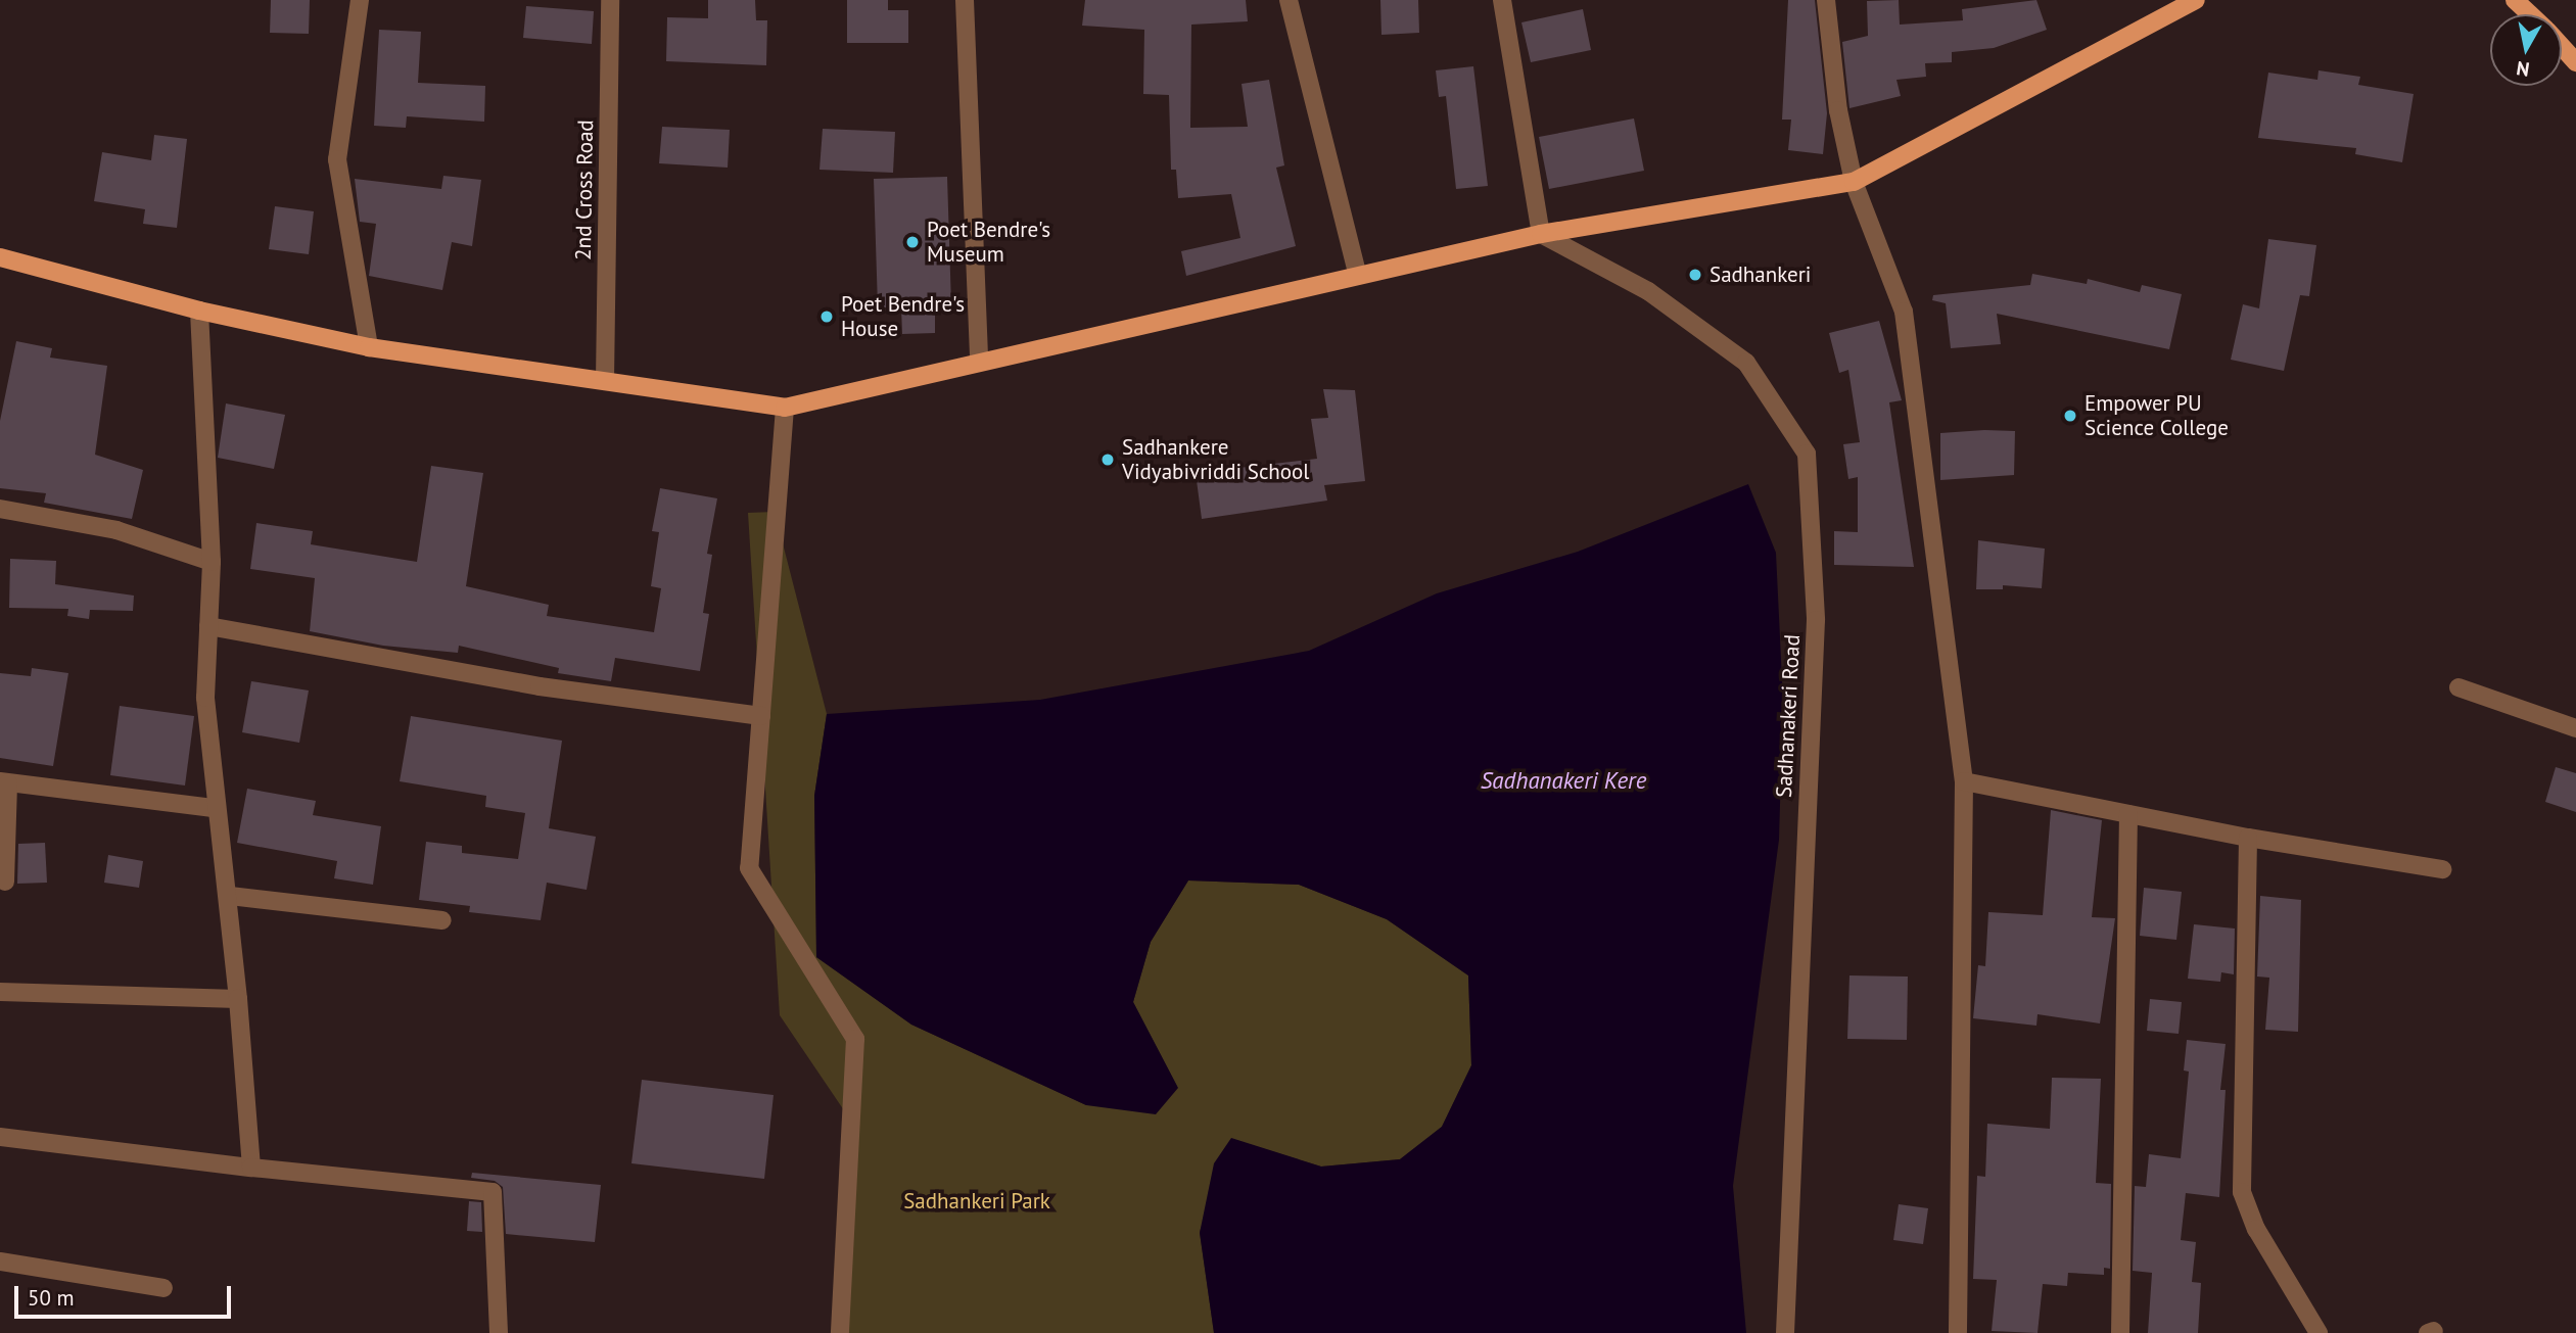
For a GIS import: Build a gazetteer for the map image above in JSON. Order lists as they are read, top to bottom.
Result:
{
  "streets": {
    "street": ["2nd Cross Road", "Sadhanakeri Road"]
  },
  "water": ["Sadhanakeri Kere"],
  "parks": ["Sadhankeri Park"],
  "places": [
    "Poet Bendre's Museum",
    "Sadhankeri",
    "Poet Bendre's House",
    "Empower PU Science College",
    "Sadhankere Vidyabivriddi School"
  ],
  "scale_bar": "50 m",
  "north": "bottom"
}
